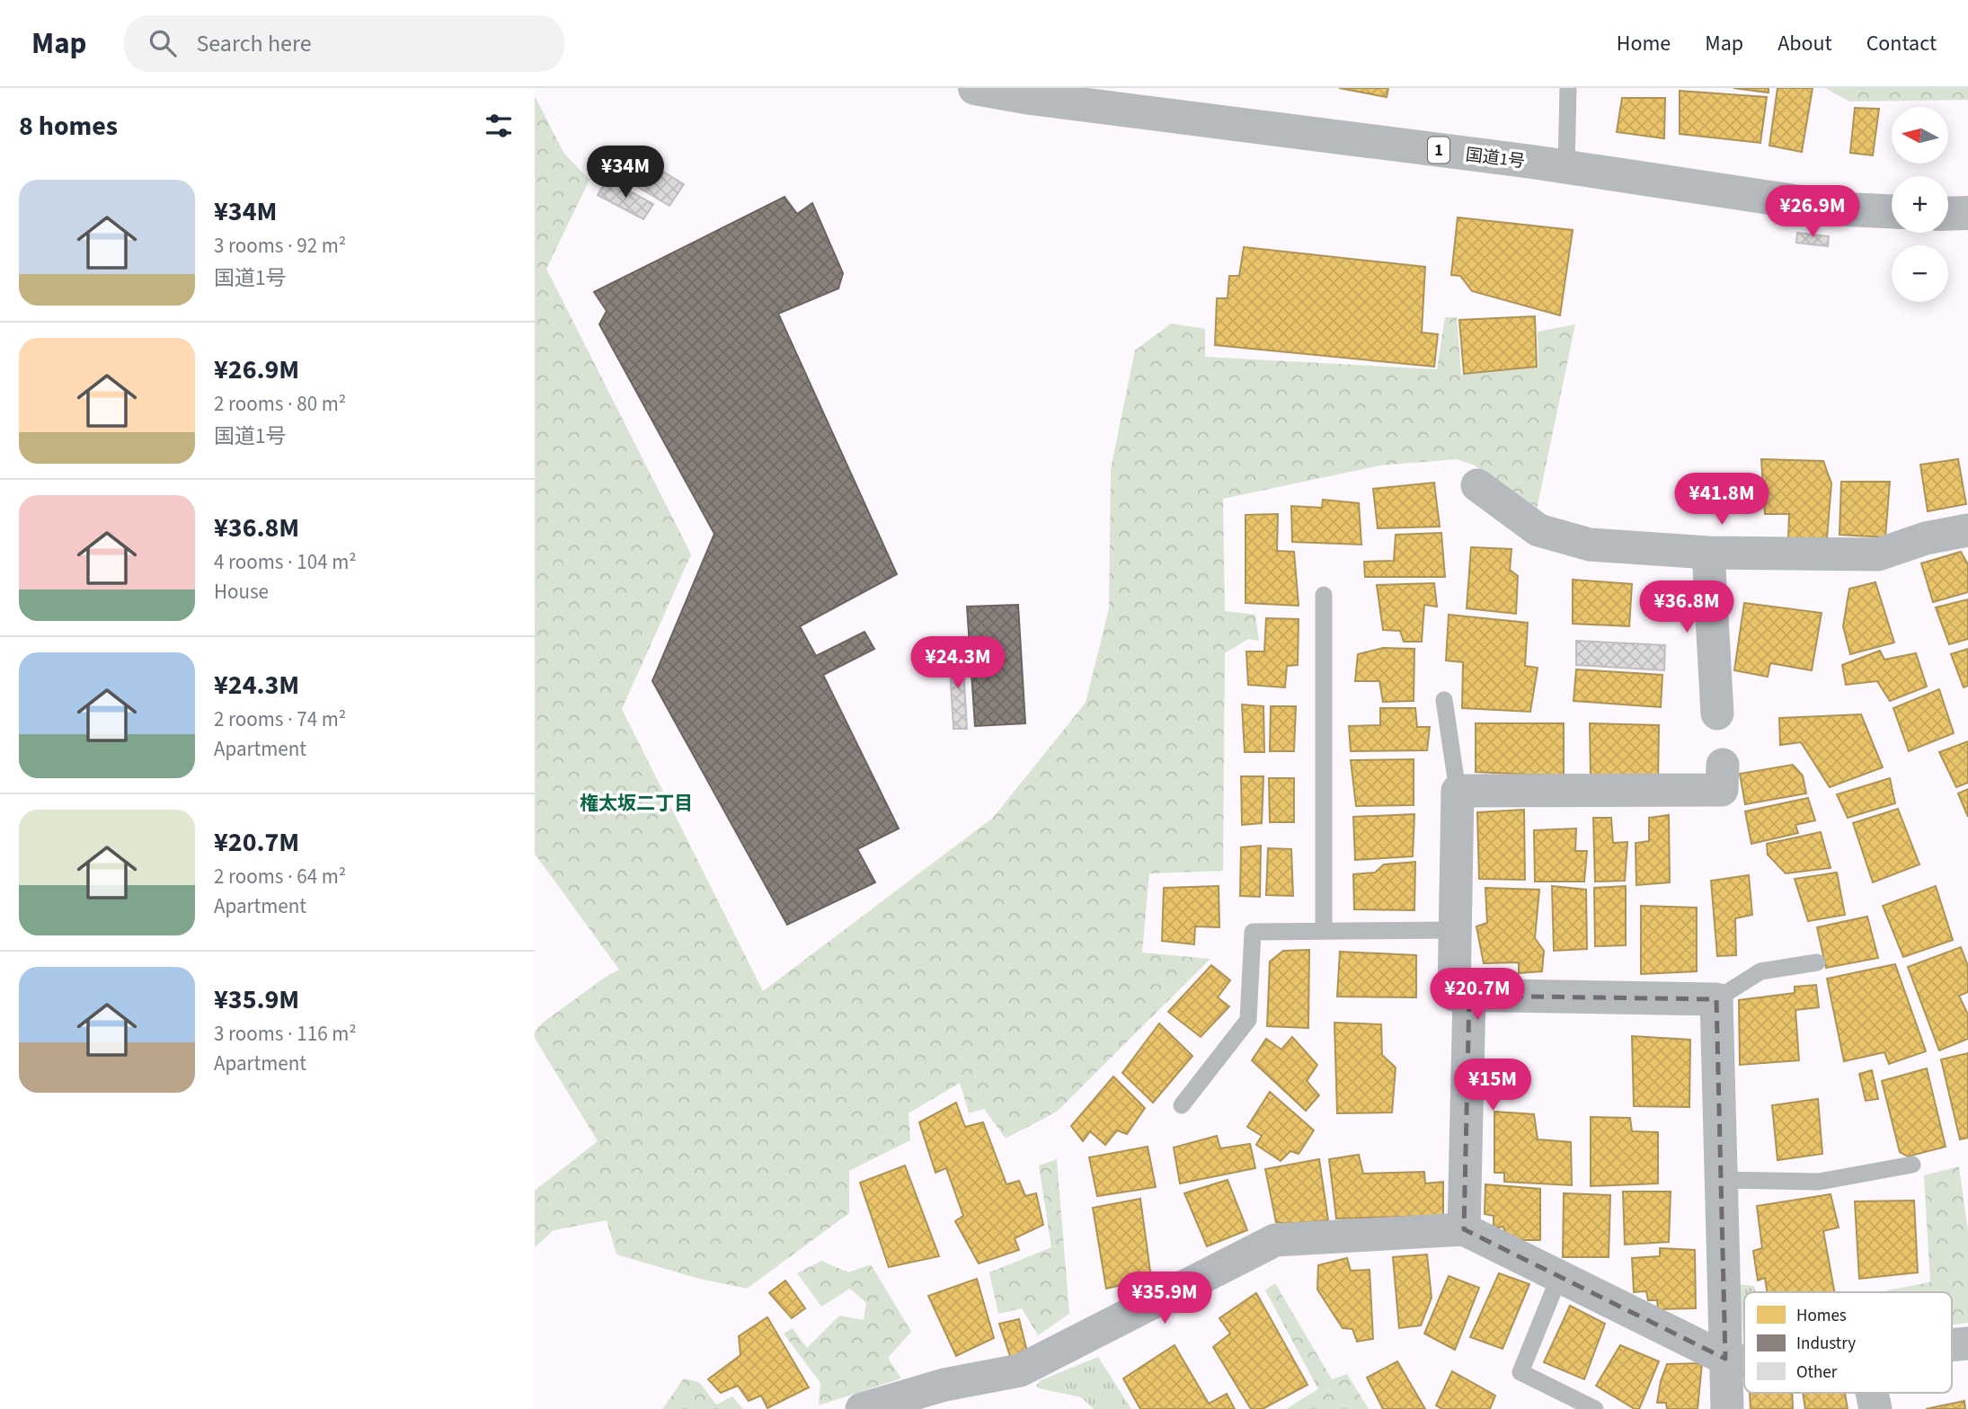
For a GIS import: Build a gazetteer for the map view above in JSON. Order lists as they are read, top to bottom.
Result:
{
  "streets": {
    "highway": ["1", "国道1号"]
  },
  "districts": ["権太坂二丁目"],
  "legend": ["Homes", "Industry", "Other"],
  "north": "left",
  "page": {
    "header": "Map",
    "search": "Search here",
    "nav": [
      "Home",
      "Map",
      "About",
      "Contact"
    ],
    "heading": "8 homes",
    "map_buttons": ["+", "−"],
    "price": [
      "¥34M",
      "¥26.9M",
      "¥41.8M",
      "¥36.8M",
      "¥24.3M",
      "¥20.7M",
      "¥15M",
      "¥35.9M"
    ],
    "list": [
      {
        "name": "¥34M",
        "note": "3 rooms · 92 m² · 国道1号"
      },
      {
        "name": "¥26.9M",
        "note": "2 rooms · 80 m² · 国道1号"
      },
      {
        "name": "¥36.8M",
        "note": "4 rooms · 104 m² · House"
      },
      {
        "name": "¥24.3M",
        "note": "2 rooms · 74 m² · Apartment"
      },
      {
        "name": "¥20.7M",
        "note": "2 rooms · 64 m² · Apartment"
      },
      {
        "name": "¥35.9M",
        "note": "3 rooms · 116 m² · Apartment"
      }
    ]
  }
}
